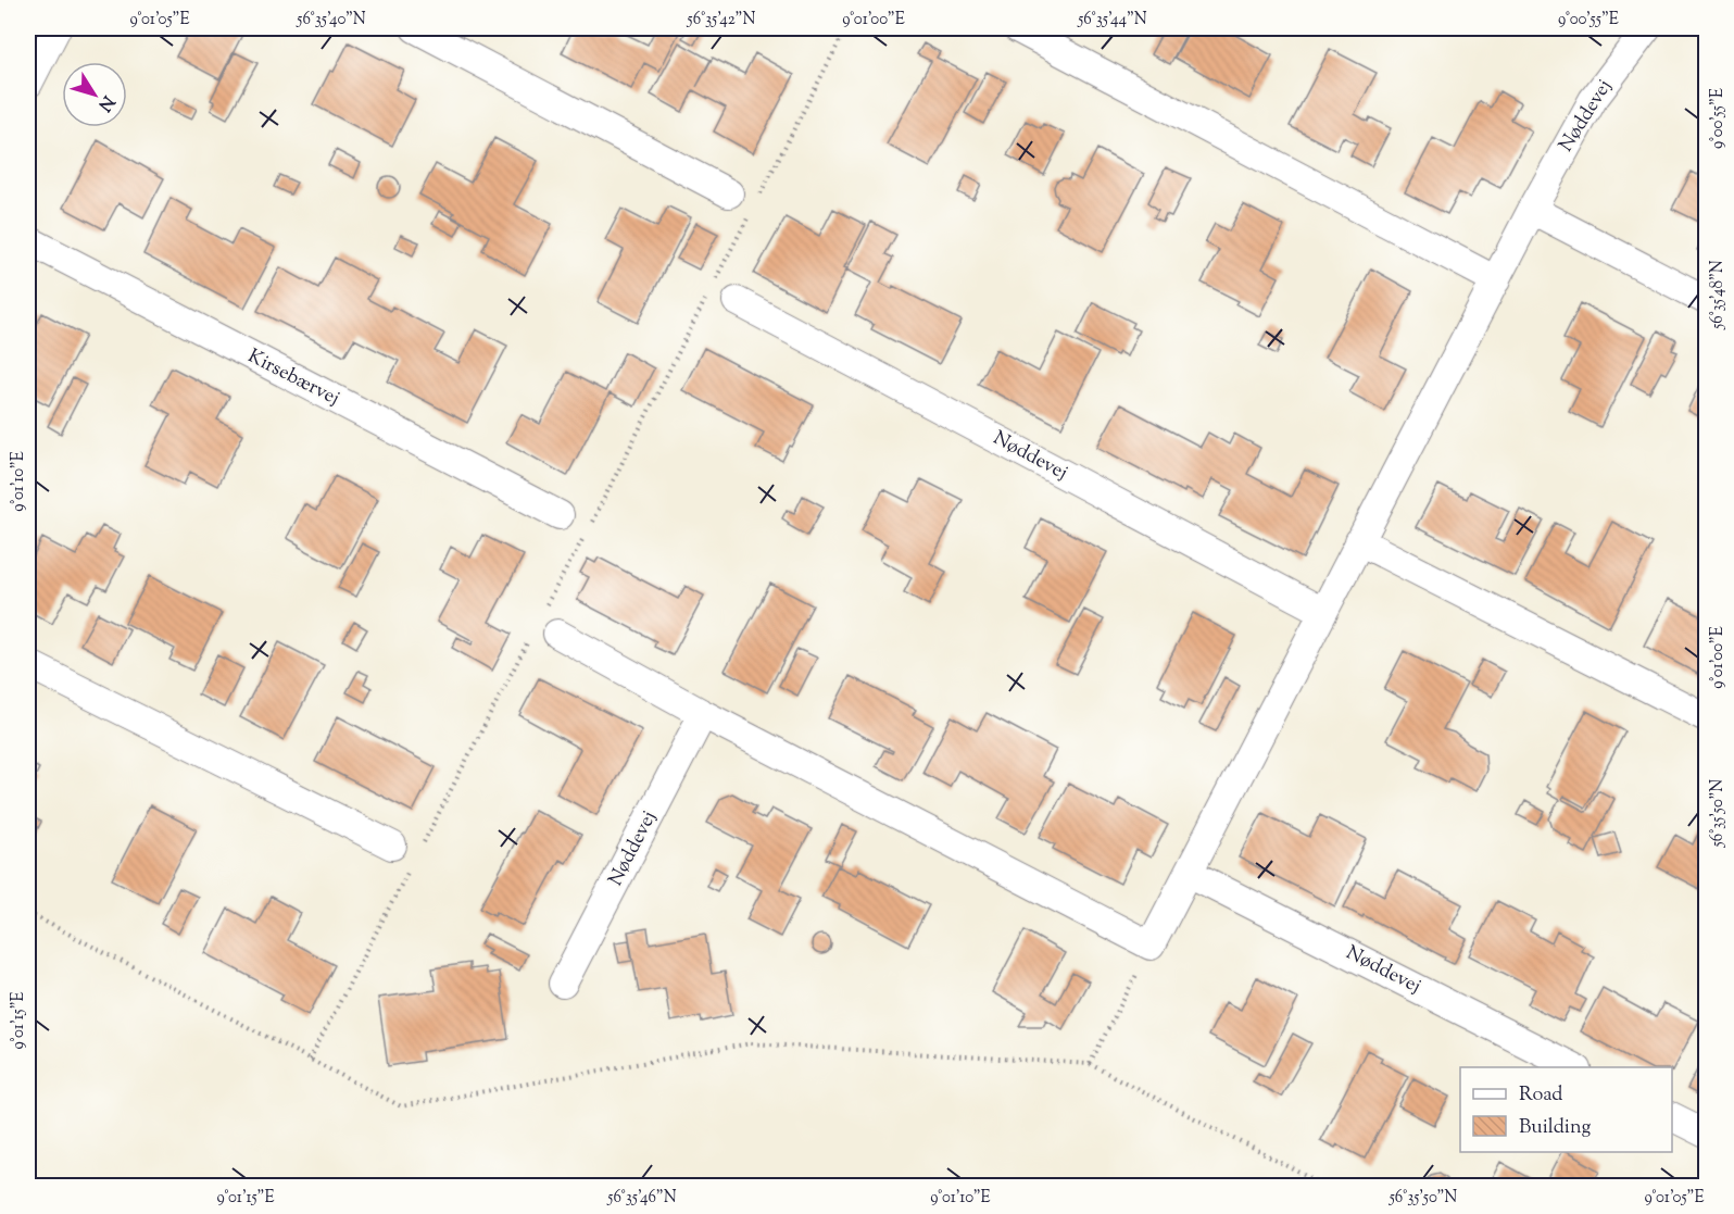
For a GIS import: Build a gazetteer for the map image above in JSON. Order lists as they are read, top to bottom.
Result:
{
  "streets": {
    "street": ["Nøddevej", "Kirsebærvej"]
  },
  "legend": ["Road", "Building"],
  "north": "bottom right",
  "coordinates": [
    "9°01'05\"E",
    "56°35'40\"N",
    "56°35'42\"N",
    "9°01'00\"E",
    "56°35'44\"N",
    "9°00'55\"E",
    "56°35'48\"N",
    "9°01'10\"E",
    "56°35'50\"N",
    "9°01'15\"E",
    "56°35'46\"N"
  ]
}
